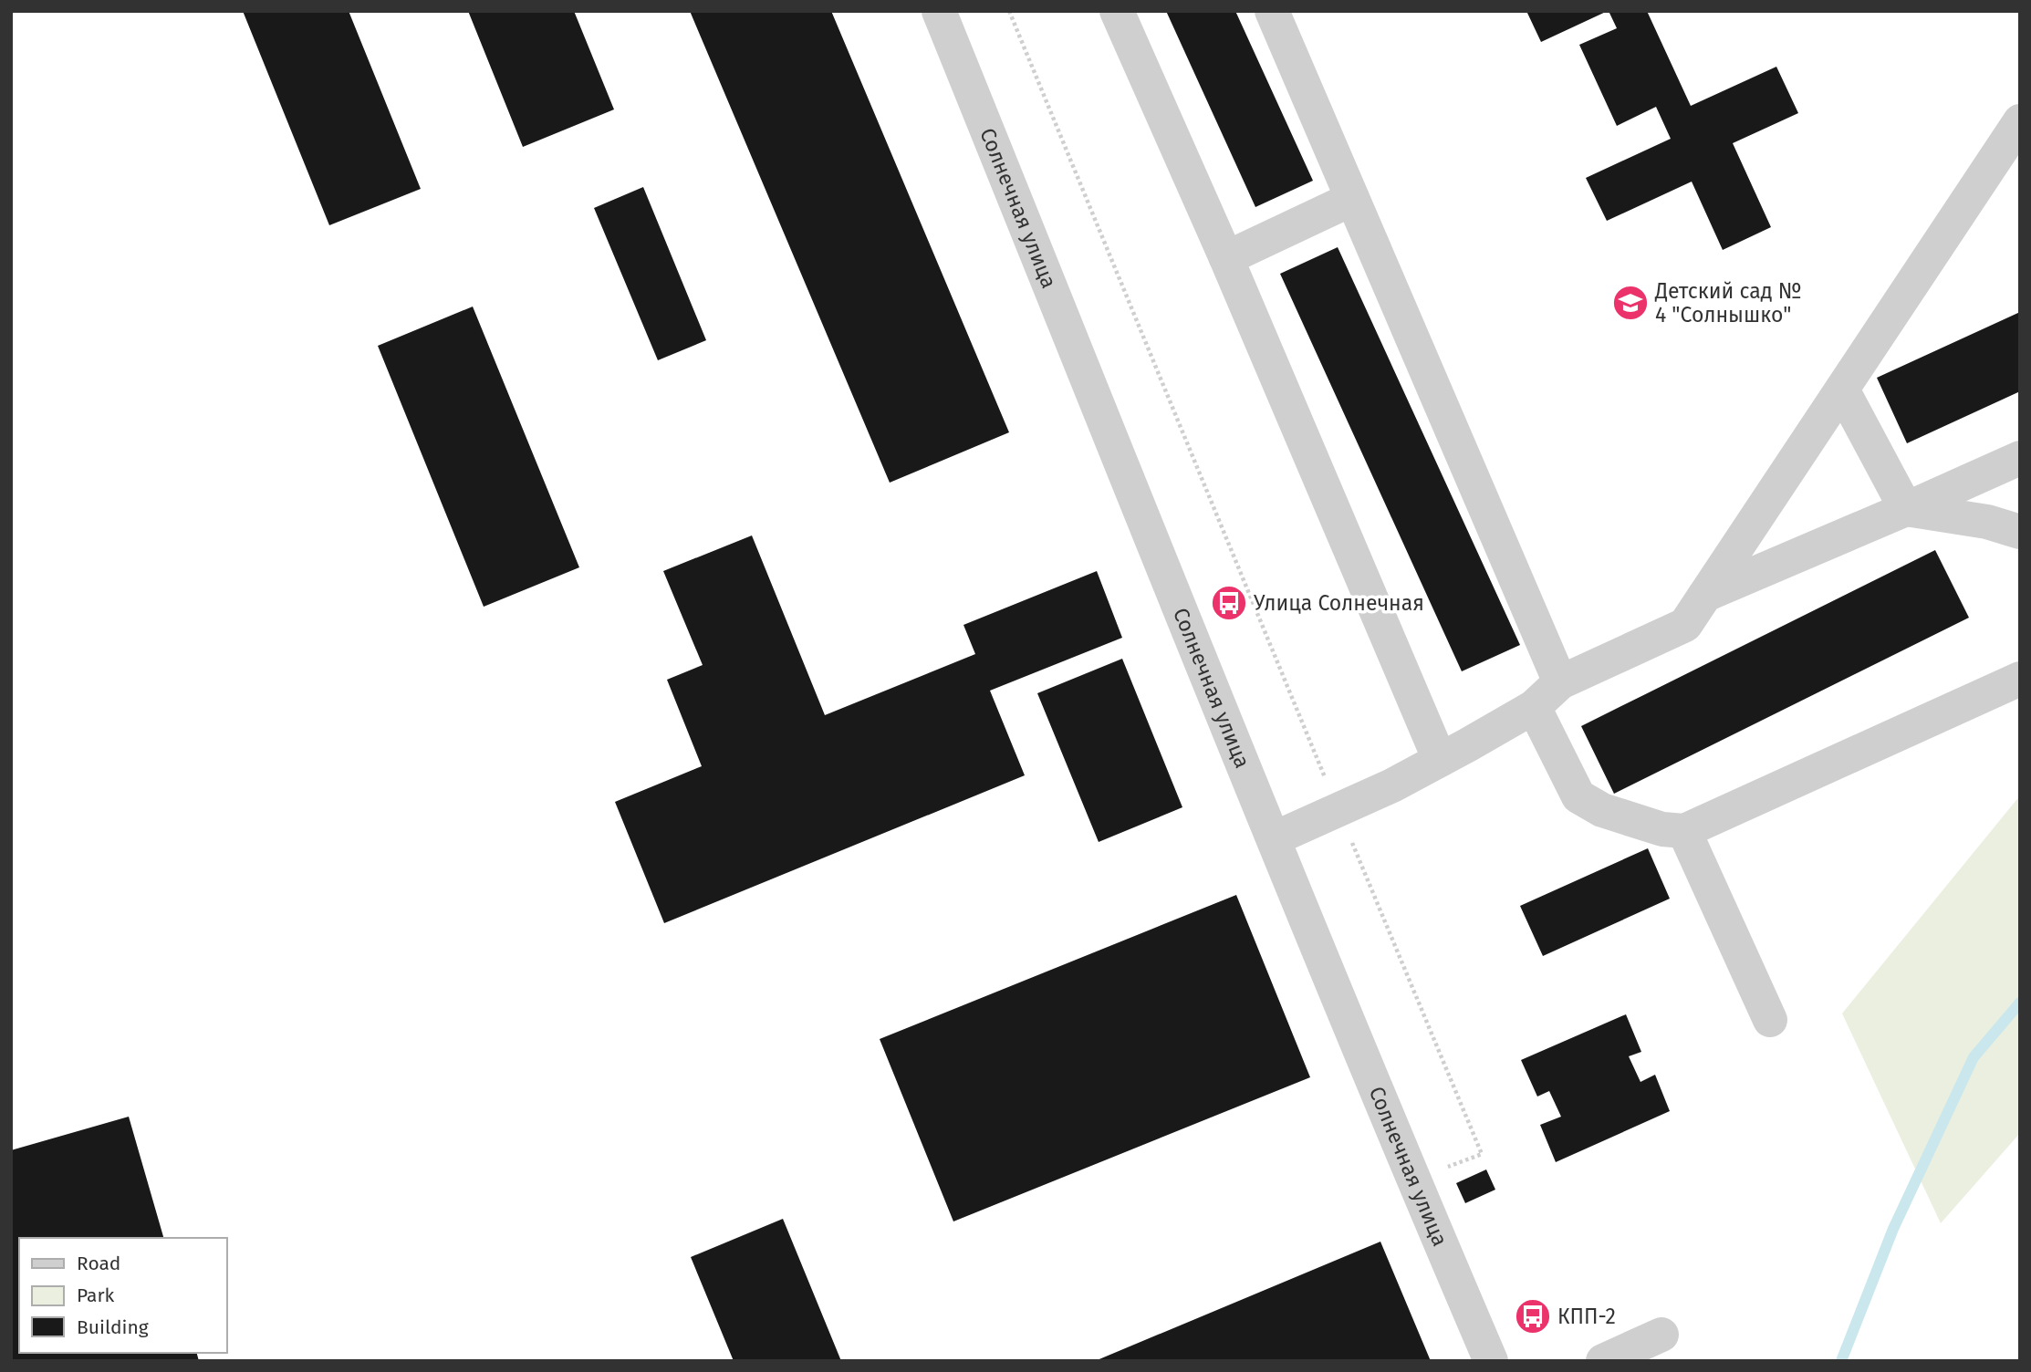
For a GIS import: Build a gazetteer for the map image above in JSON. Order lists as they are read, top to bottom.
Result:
{
  "streets": {
    "street": ["Солнечная улица"]
  },
  "places": {
    "school or university": ["Детский сад № 4 \"Солнышко\""],
    "bus stop": ["Улица Солнечная", "КПП-2"]
  },
  "legend": ["Road", "Park", "Building"]
}
